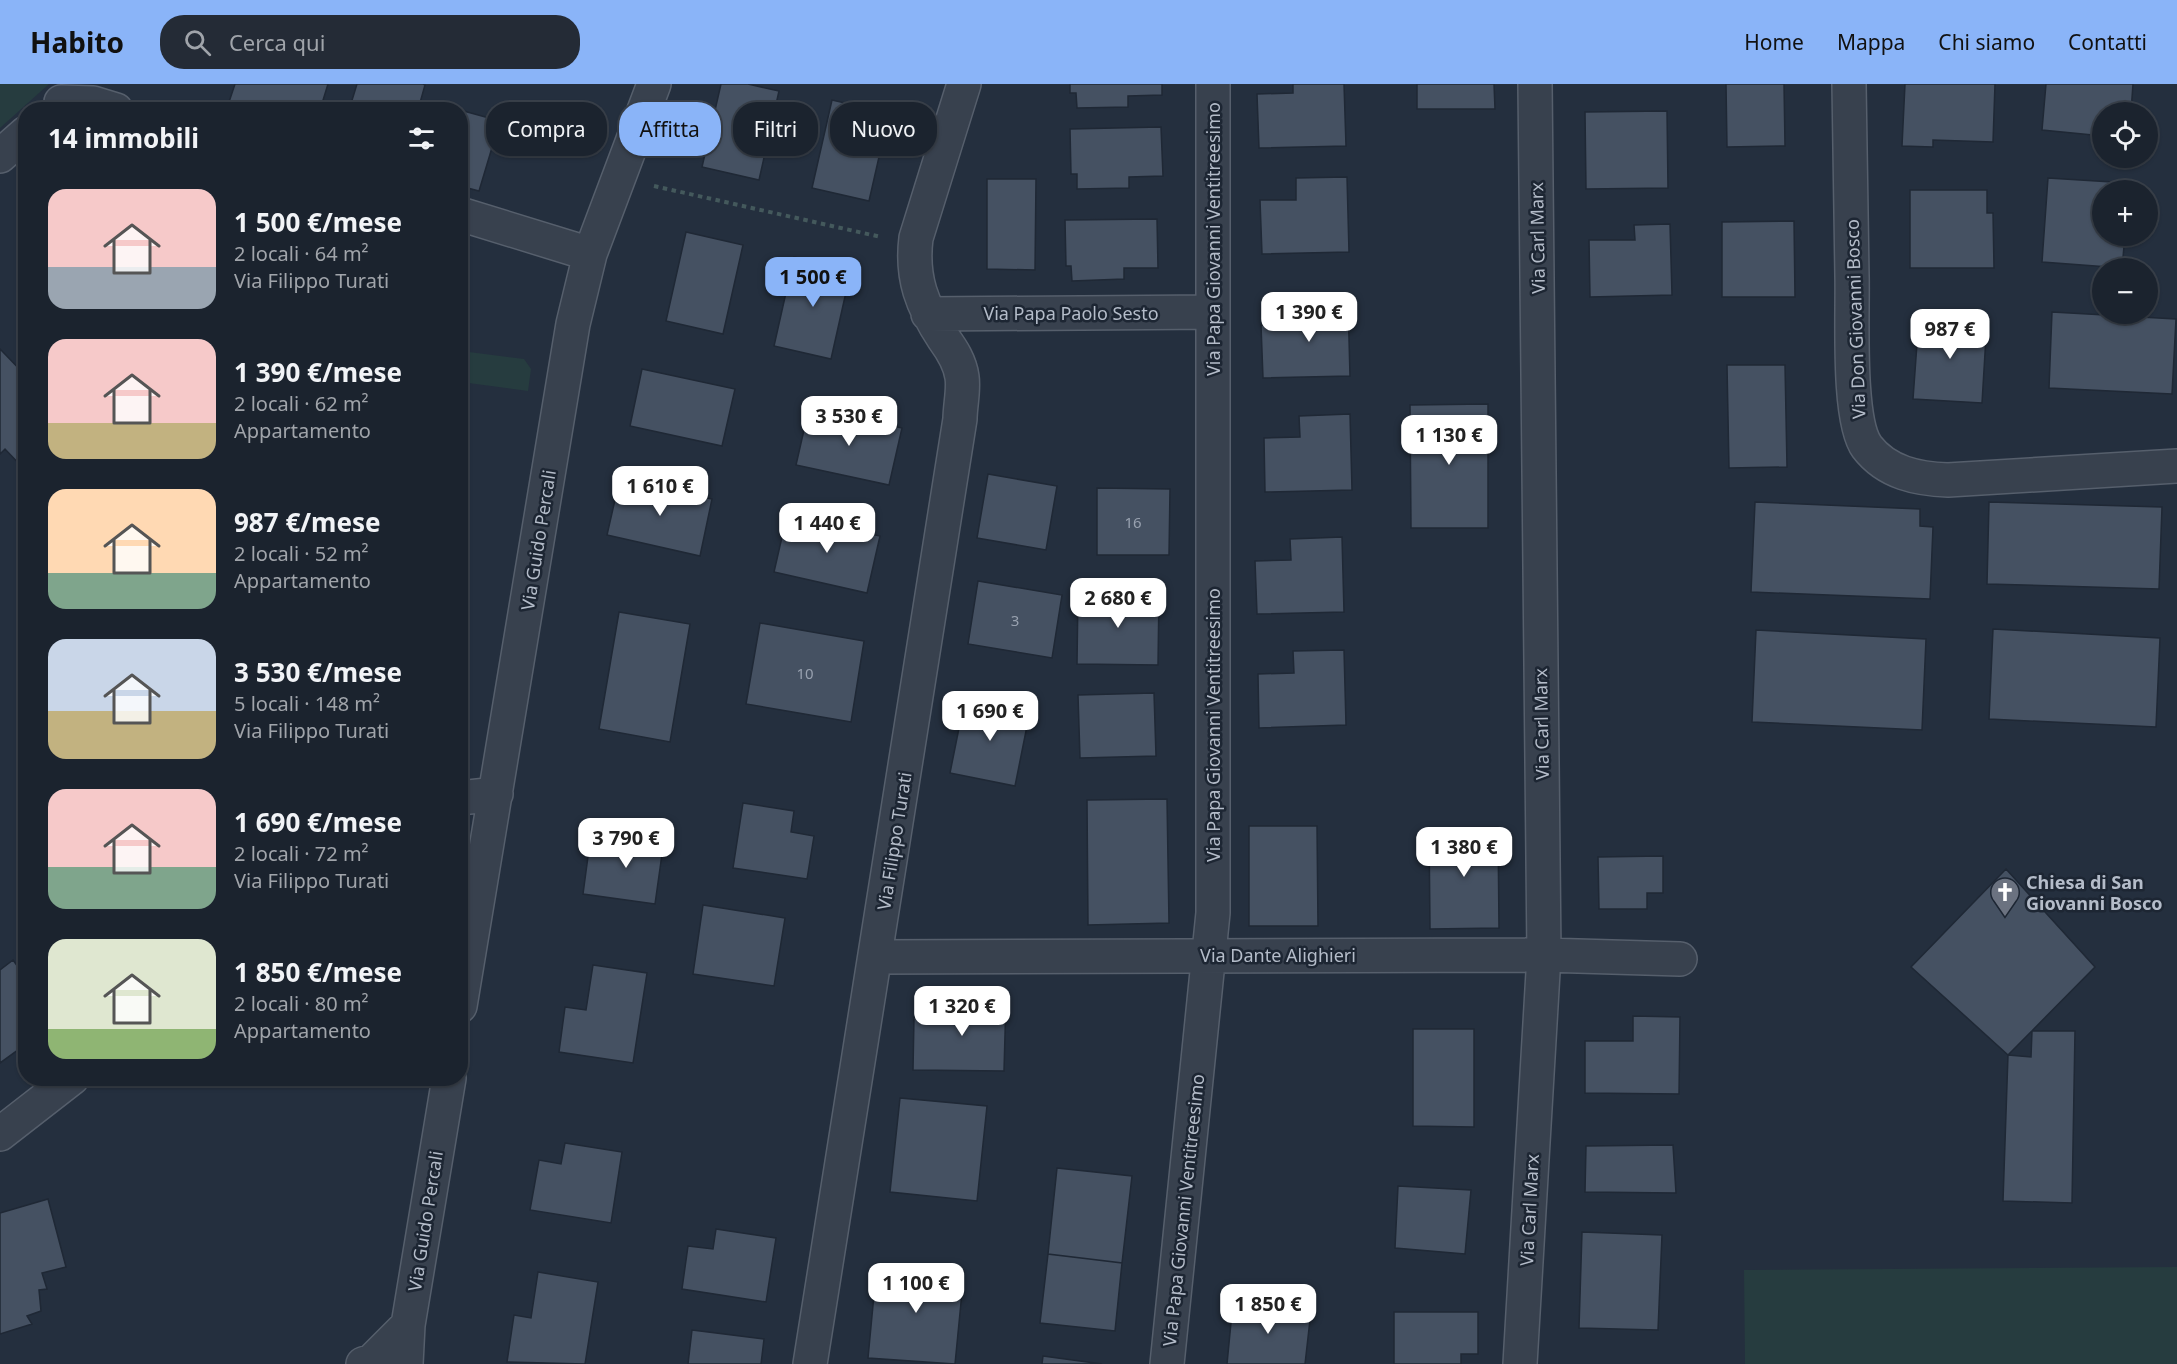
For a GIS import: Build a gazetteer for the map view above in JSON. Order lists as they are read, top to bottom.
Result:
{
  "streets": {
    "street": [
      "Via Carl Marx",
      "Via Papa Giovanni Ventitreesimo",
      "Via Papa Paolo Sesto",
      "Via Don Giovanni Bosco",
      "Via Guido Percali",
      "Via Filippo Turati",
      "Via Dante Alighieri"
    ]
  },
  "crossings": [
    ["Via Carl Marx", "Via Dante Alighieri"],
    ["Via Papa Giovanni Ventitreesimo", "Via Papa Paolo Sesto"],
    ["Via Papa Giovanni Ventitreesimo", "Via Dante Alighieri"],
    ["Via Papa Paolo Sesto", "Via Filippo Turati"],
    ["Via Filippo Turati", "Via Dante Alighieri"]
  ],
  "places": {
    "church": ["Chiesa di San Giovanni Bosco"]
  },
  "house_numbers": ["16", "3", "10"],
  "page": {
    "header": "Habito",
    "search": "Cerca qui",
    "nav": [
      "Home",
      "Mappa",
      "Chi siamo",
      "Contatti"
    ],
    "map_buttons": ["+", "−"],
    "chip": [
      "Compra",
      "Affitta",
      "Filtri",
      "Nuovo"
    ],
    "heading": "14 immobili",
    "list": [
      {
        "name": "1 500 €/mese",
        "note": "2 locali · 64 m² · Via Filippo Turati"
      },
      {
        "name": "1 390 €/mese",
        "note": "2 locali · 62 m² · Appartamento"
      },
      {
        "name": "987 €/mese",
        "note": "2 locali · 52 m² · Appartamento"
      },
      {
        "name": "3 530 €/mese",
        "note": "5 locali · 148 m² · Via Filippo Turati"
      },
      {
        "name": "1 690 €/mese",
        "note": "2 locali · 72 m² · Via Filippo Turati"
      },
      {
        "name": "1 850 €/mese",
        "note": "2 locali · 80 m² · Appartamento"
      }
    ],
    "price": [
      "1 500 €",
      "1 390 €",
      "987 €",
      "3 530 €",
      "1 130 €",
      "1 610 €",
      "1 440 €",
      "2 680 €",
      "1 690 €",
      "3 790 €",
      "1 380 €",
      "1 320 €",
      "1 100 €",
      "1 850 €"
    ]
  }
}
